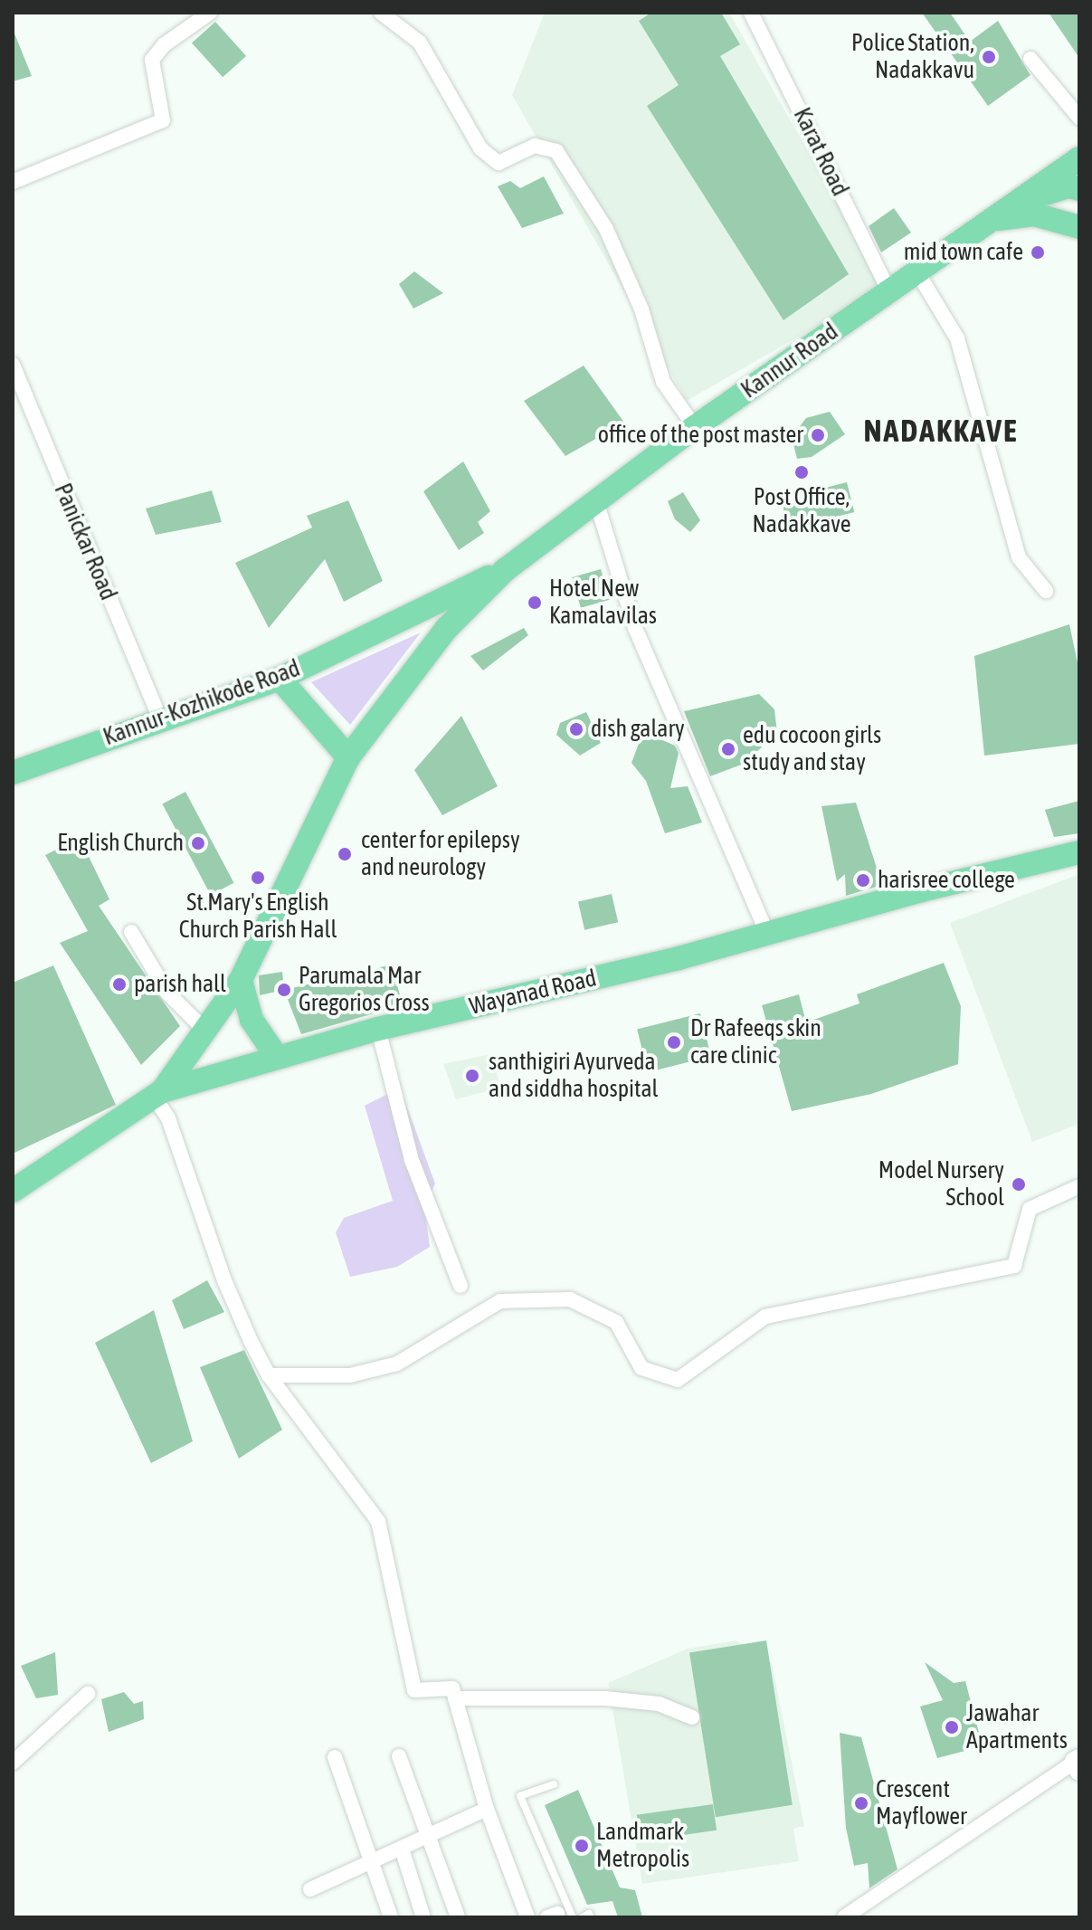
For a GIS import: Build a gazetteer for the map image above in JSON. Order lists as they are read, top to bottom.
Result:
{
  "streets": {
    "main road": ["Kannur Road", "Kannur-Kozhikode Road", "Wayanad Road"],
    "street": ["Karat Road", "Panickar Road"]
  },
  "crossings": [
    ["Karat Road", "Kannur Road"],
    ["Kannur Road", "Kannur-Kozhikode Road"],
    ["Panickar Road", "Kannur-Kozhikode Road"]
  ],
  "districts": ["NADAKKAVE"],
  "places": [
    "Police Station, Nadakkavu",
    "mid town cafe",
    "office of the post master",
    "Post Office, Nadakkave",
    "Hotel New Kamalavilas",
    "dish galary",
    "edu cocoon girls study and stay",
    "English Church",
    "center for epilepsy and neurology",
    "St.Mary's English Church Parish Hall",
    "harisree college",
    "parish hall",
    "Parumala Mar Gregorios Cross",
    "Dr Rafeeqs skin care clinic",
    "santhigiri Ayurveda and siddha hospital",
    "Model Nursery School",
    "Jawahar Apartments",
    "Crescent Mayflower",
    "Landmark Metropolis"
  ]
}
